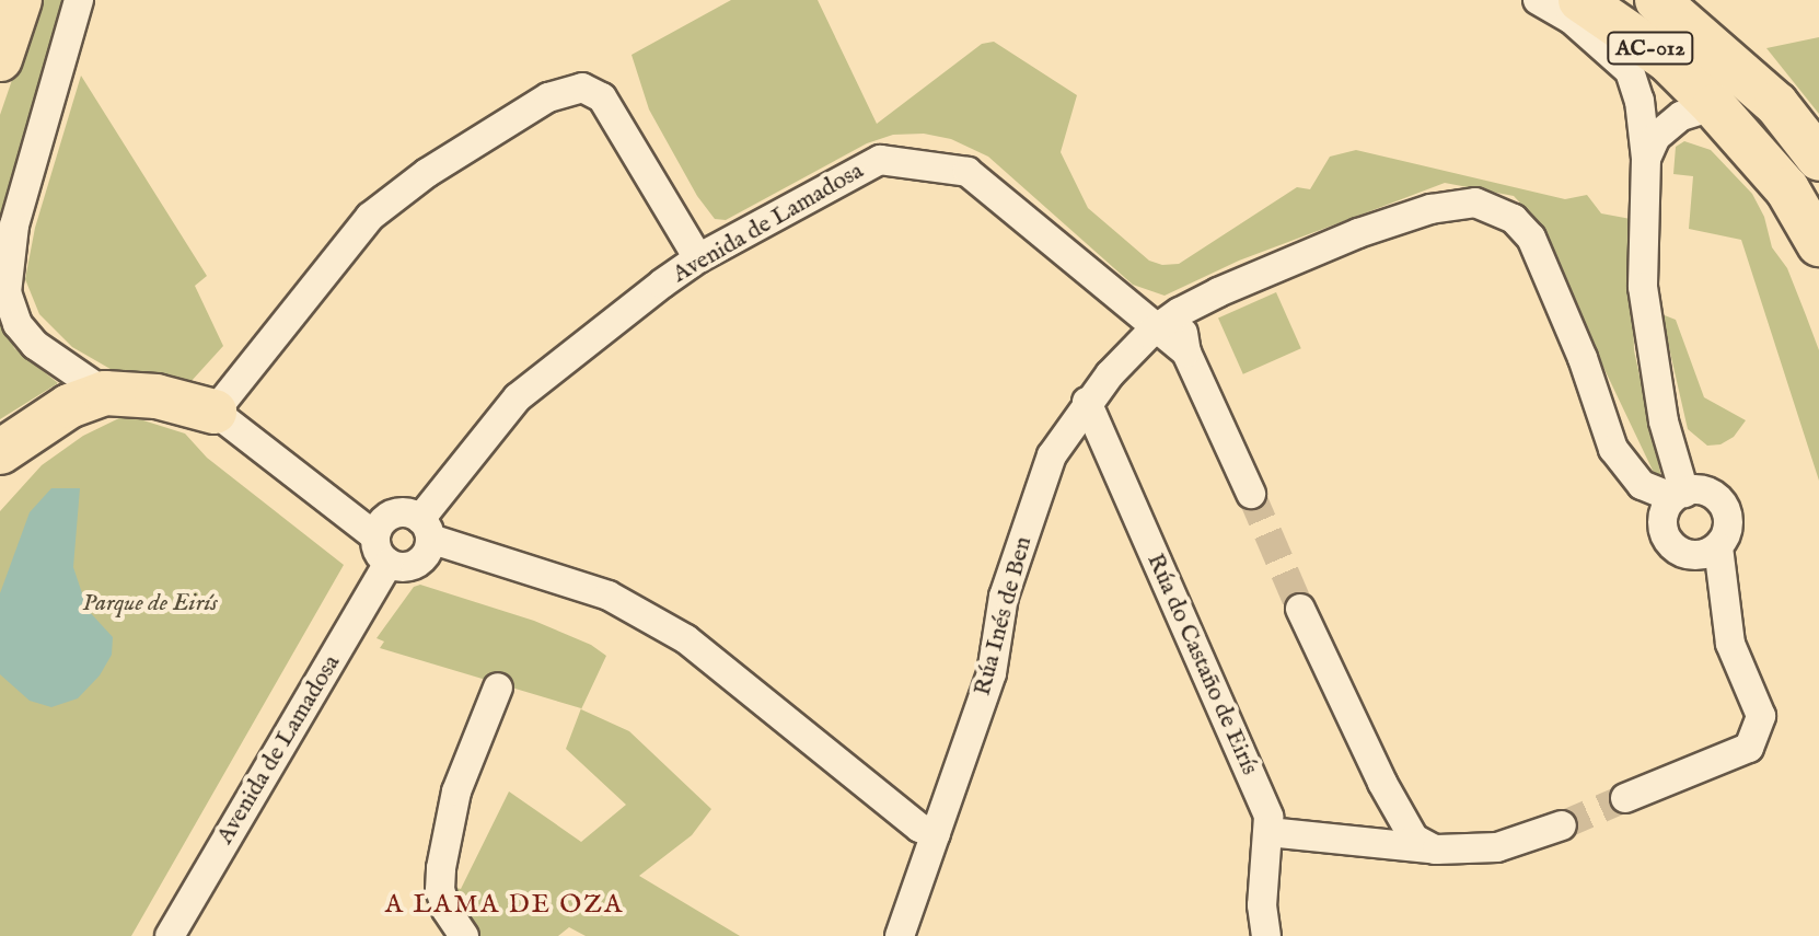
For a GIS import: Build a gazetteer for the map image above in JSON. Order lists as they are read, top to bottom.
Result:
{
  "streets": {
    "main road": ["AC-012"],
    "street": ["Avenida de Lamadosa", "Rúa Inés de Ben", "Rúa do Castaño de Eirís"]
  },
  "crossings": [
    ["Avenida de Lamadosa", "Rúa Inés de Ben"],
    ["Rúa Inés de Ben", "Rúa do Castaño de Eirís"]
  ],
  "districts": ["A LAMA DE OZA"],
  "parks": ["Parque de Eirís"]
}
